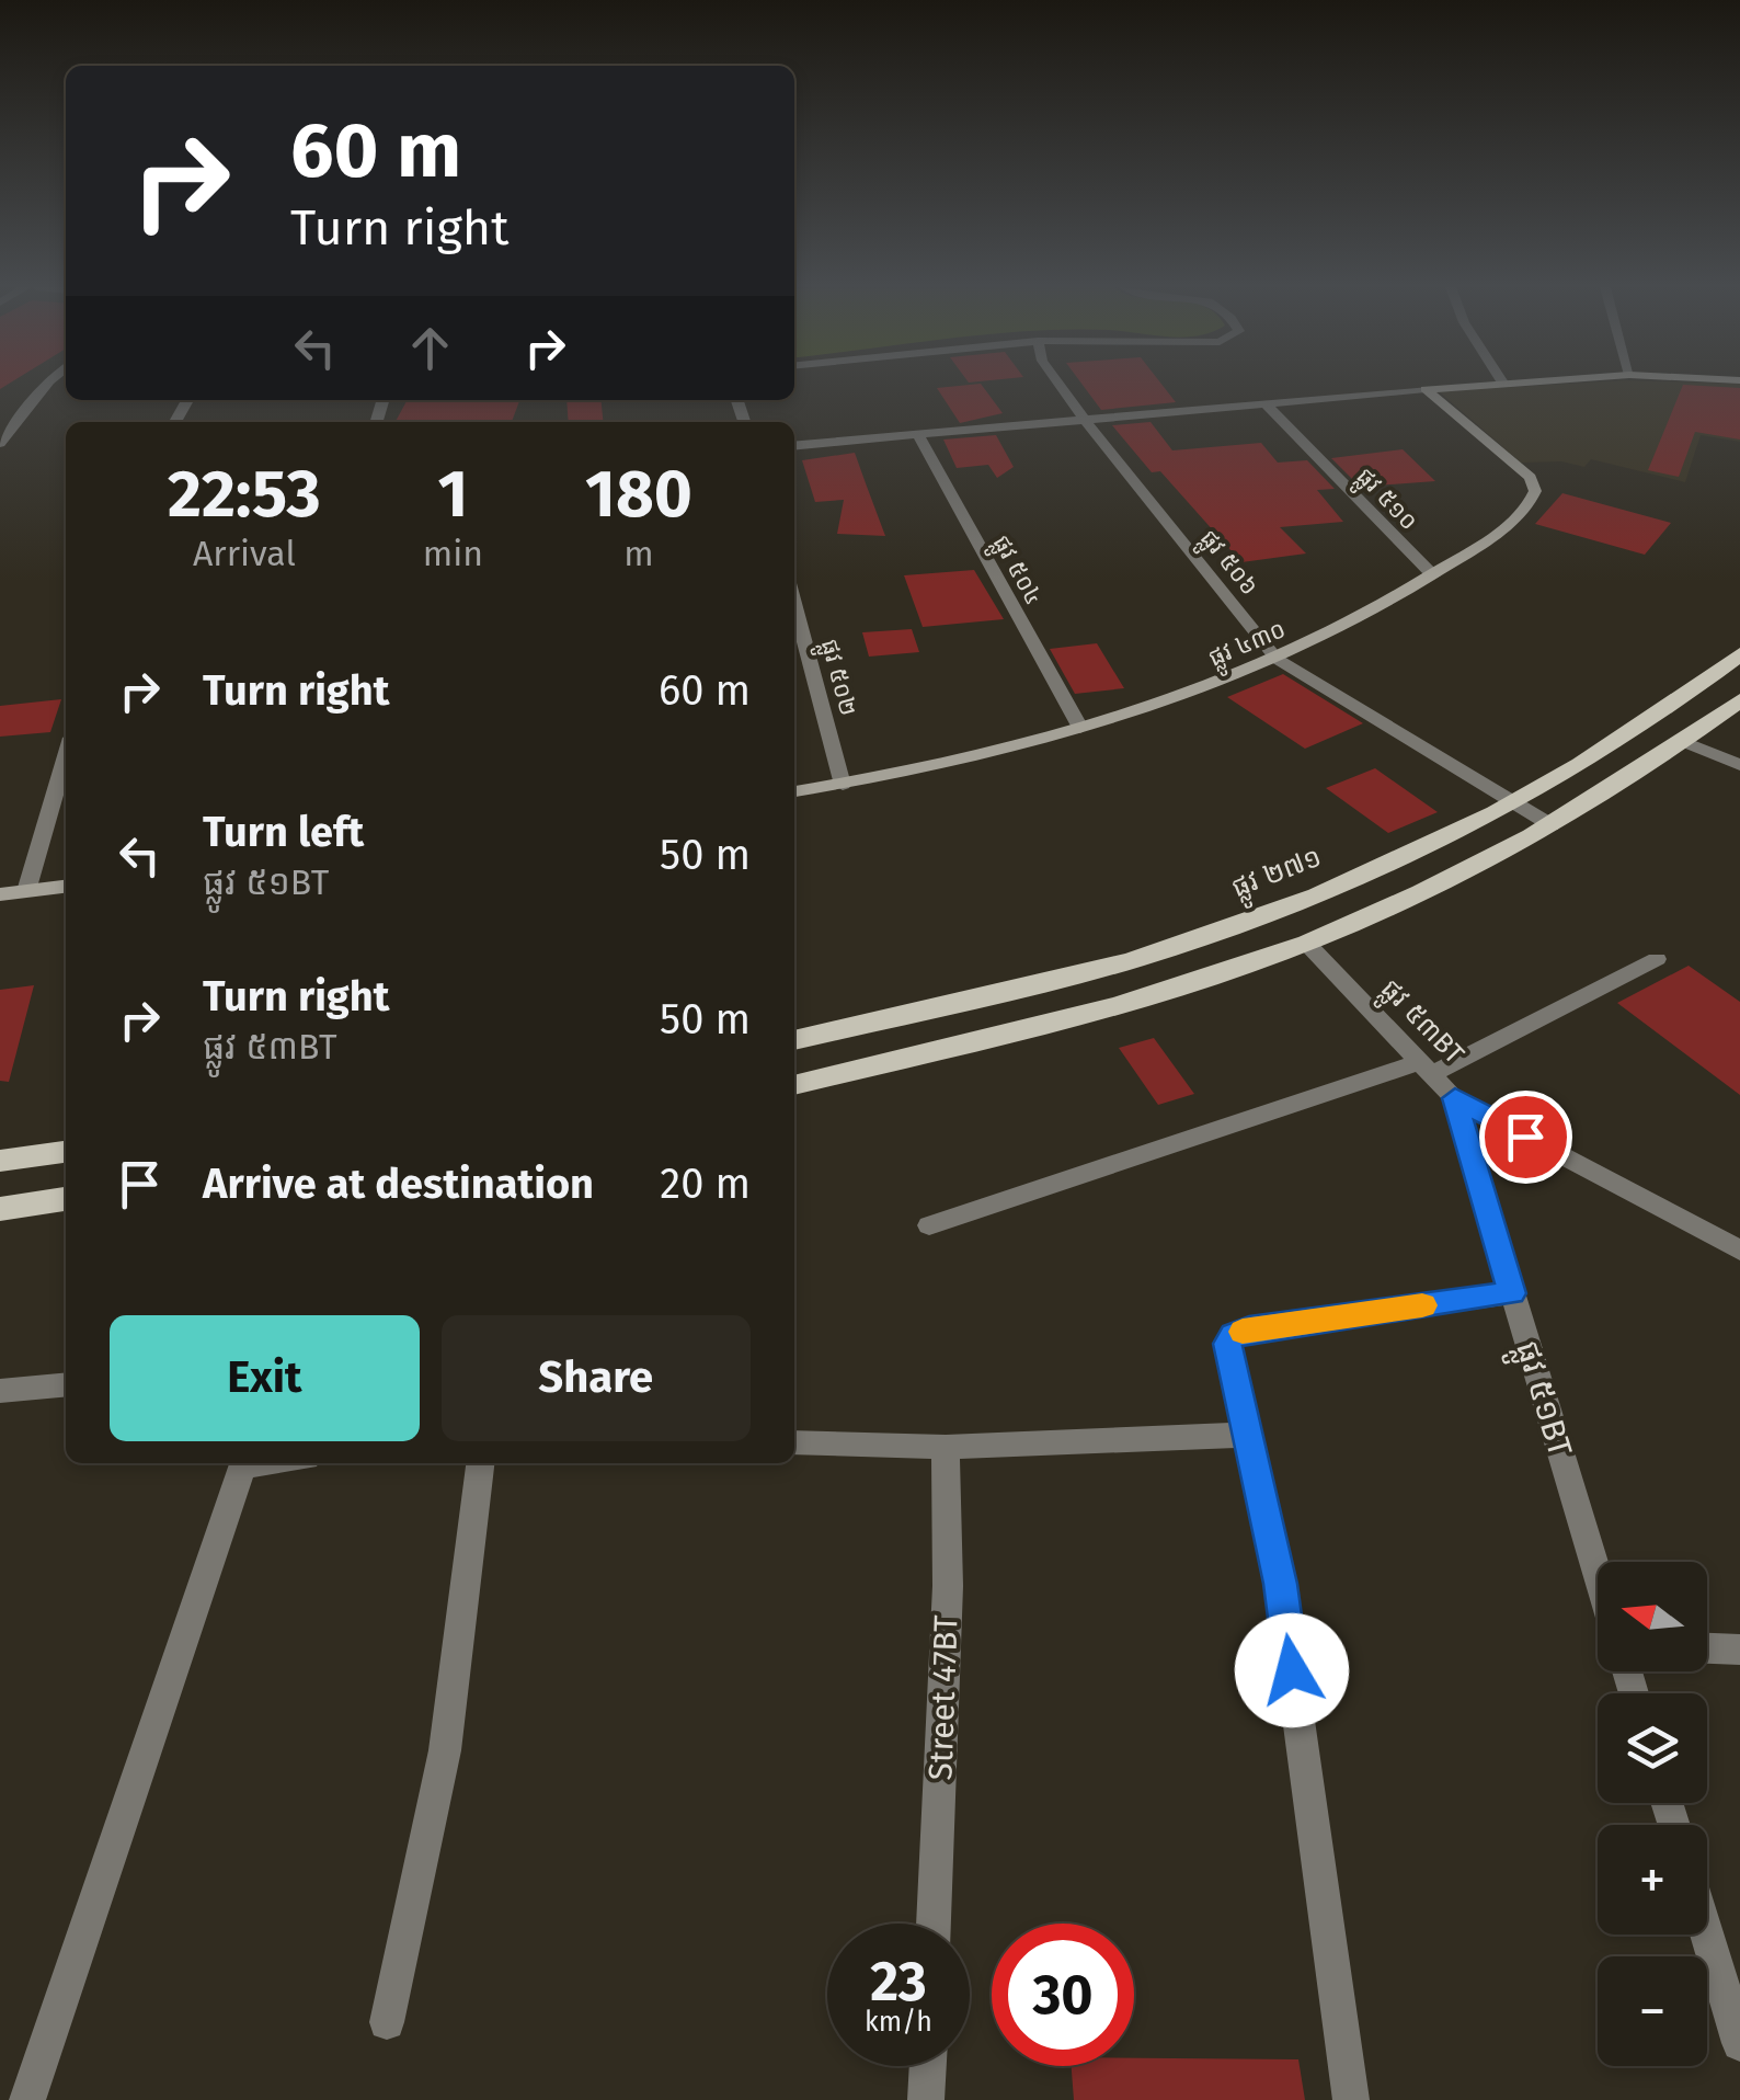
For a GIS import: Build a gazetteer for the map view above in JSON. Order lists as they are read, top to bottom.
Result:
{
  "streets": {
    "main road": ["ផ្លូវ ២៧១"],
    "street": [
      "ផ្លូវ ៥១០",
      "ផ្លូវ ៥០៦",
      "ផ្លូវ ៥០៤",
      "ផ្លូវ ៤៣០",
      "ផ្លូវ ៥០២",
      "ផ្លូវ ៥៣BT",
      "ផ្លូវ ៥១BT",
      "Street 47BT"
    ]
  },
  "crossings": [
    ["ផ្លូវ ៥១០", "ផ្លូវ ៤៣០"],
    ["ផ្លូវ ៥០៦", "ផ្លូវ ៤៣០"],
    ["ផ្លូវ ៥០៦", "ផ្លូវ ២៧១"],
    ["ផ្លូវ ៥០៤", "ផ្លូវ ៤៣០"],
    ["ផ្លូវ ៤៣០", "ផ្លូវ ៥០២"],
    ["ផ្លូវ ៥៣BT", "ផ្លូវ ៥១BT"]
  ],
  "north": "left",
  "page": {
    "turn": ["60 m", "Turn right"],
    "eta": [
      "22:53",
      "Arrival",
      "1",
      "min",
      "180",
      "m"
    ],
    "list": [
      {
        "name": "Turn right",
        "value": "60 m"
      },
      {
        "name": "Turn left",
        "note": "ផ្លូវ ៥១BT",
        "value": "50 m"
      },
      {
        "name": "Turn right",
        "note": "ផ្លូវ ៥៣BT",
        "value": "50 m"
      },
      {
        "name": "Arrive at destination",
        "value": "20 m"
      }
    ],
    "buttons": ["Exit", "Share"],
    "map_buttons": ["+", "−"],
    "speed": "23 km/h",
    "limit": "30"
  }
}
